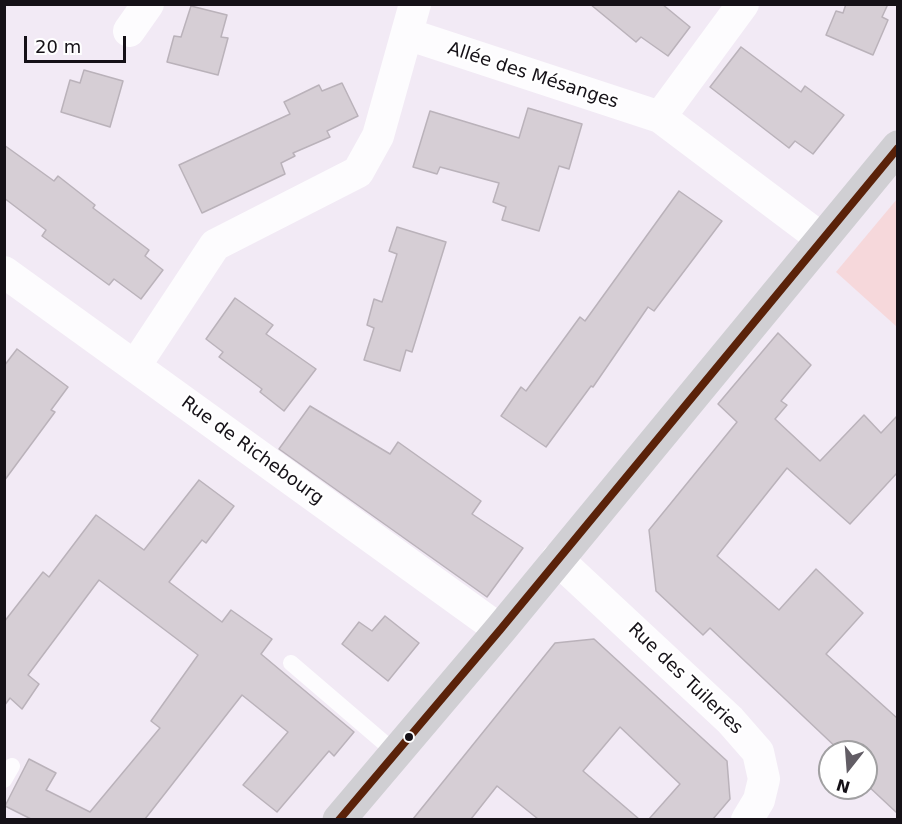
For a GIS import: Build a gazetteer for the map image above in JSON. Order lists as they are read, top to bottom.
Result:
{
  "streets": {
    "street": ["Allée des Mésanges", "Rue de Richebourg", "Rue des Tuileries"]
  },
  "scale_bar": "20 m",
  "north": "bottom"
}
